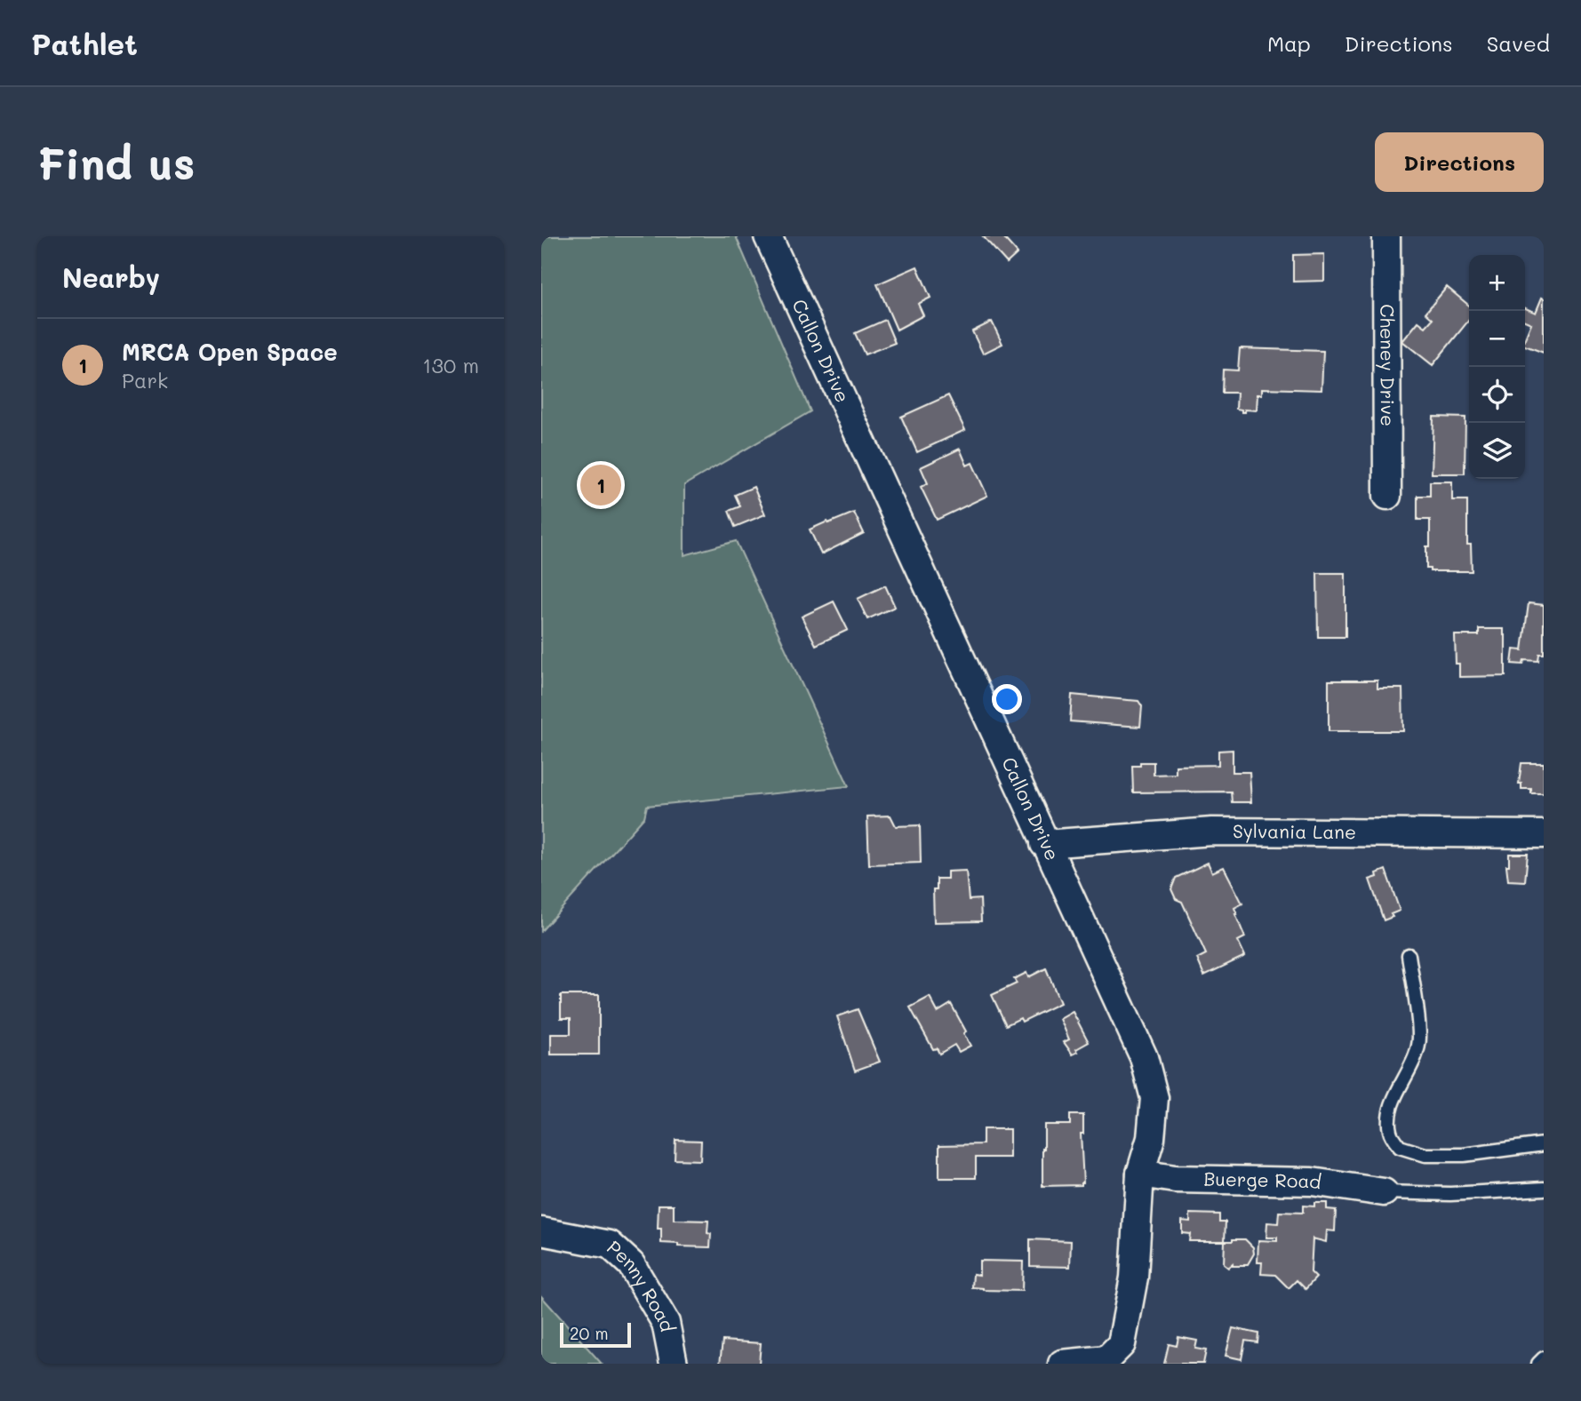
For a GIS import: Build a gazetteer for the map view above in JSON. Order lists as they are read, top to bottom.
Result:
{
  "streets": {
    "street": [
      "Callon Drive",
      "Cheney Drive",
      "Sylvania Lane",
      "Buerge Road",
      "Penny Road"
    ]
  },
  "crossings": [
    ["Callon Drive", "Sylvania Lane"],
    ["Callon Drive", "Buerge Road"]
  ],
  "scale_bar": "20 m",
  "page": {
    "header": "Pathlet",
    "nav": ["Map", "Directions", "Saved"],
    "buttons": "Directions",
    "title": "Find us",
    "heading": "Nearby",
    "map_buttons": ["+", "−"],
    "list": [
      {
        "mark": "1",
        "name": "MRCA Open Space",
        "note": "Park",
        "value": "130 m"
      }
    ],
    "pins": "1",
    "scale": "20 m"
  }
}
